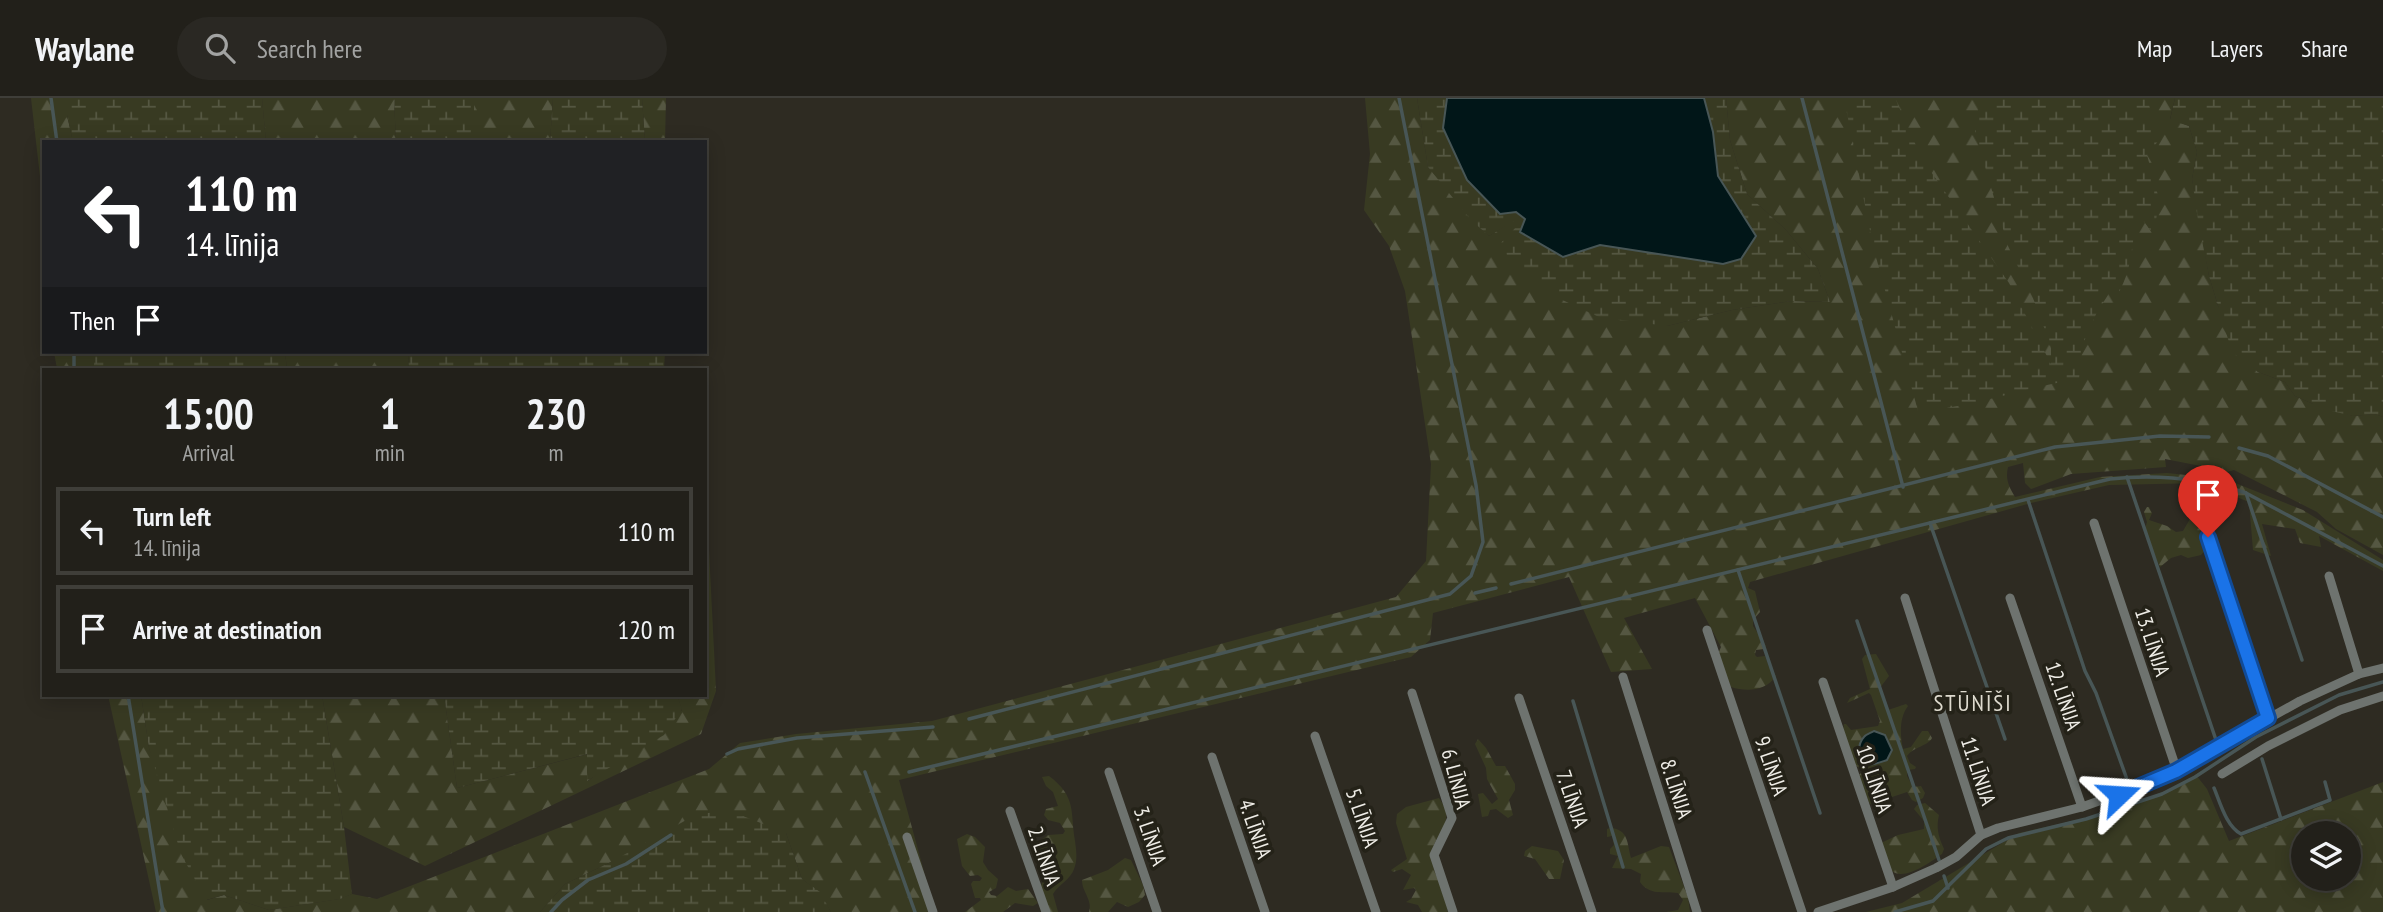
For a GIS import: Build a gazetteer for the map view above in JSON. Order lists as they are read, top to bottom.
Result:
{
  "streets": {
    "street": [
      "13. LĪNIJA",
      "12. LĪNIJA",
      "9. LĪNIJA",
      "11. LĪNIJA",
      "6. LĪNIJA",
      "10. LĪNIJA",
      "8. LĪNIJA",
      "7. LĪNIJA",
      "5. LĪNIJA",
      "4. LĪNIJA",
      "3. LĪNIJA",
      "2. LĪNIJA"
    ]
  },
  "districts": ["STŪNĪŠI"],
  "page": {
    "header": "Waylane",
    "search": "Search here",
    "nav": ["Map", "Layers", "Share"],
    "turn": ["110 m", "14. līnija"],
    "then": "Then",
    "eta": [
      "15:00",
      "Arrival",
      "1",
      "min",
      "230",
      "m"
    ],
    "list": [
      {
        "name": "Turn left",
        "note": "14. līnija",
        "value": "110 m"
      },
      {
        "name": "Arrive at destination",
        "value": "120 m"
      }
    ]
  }
}
